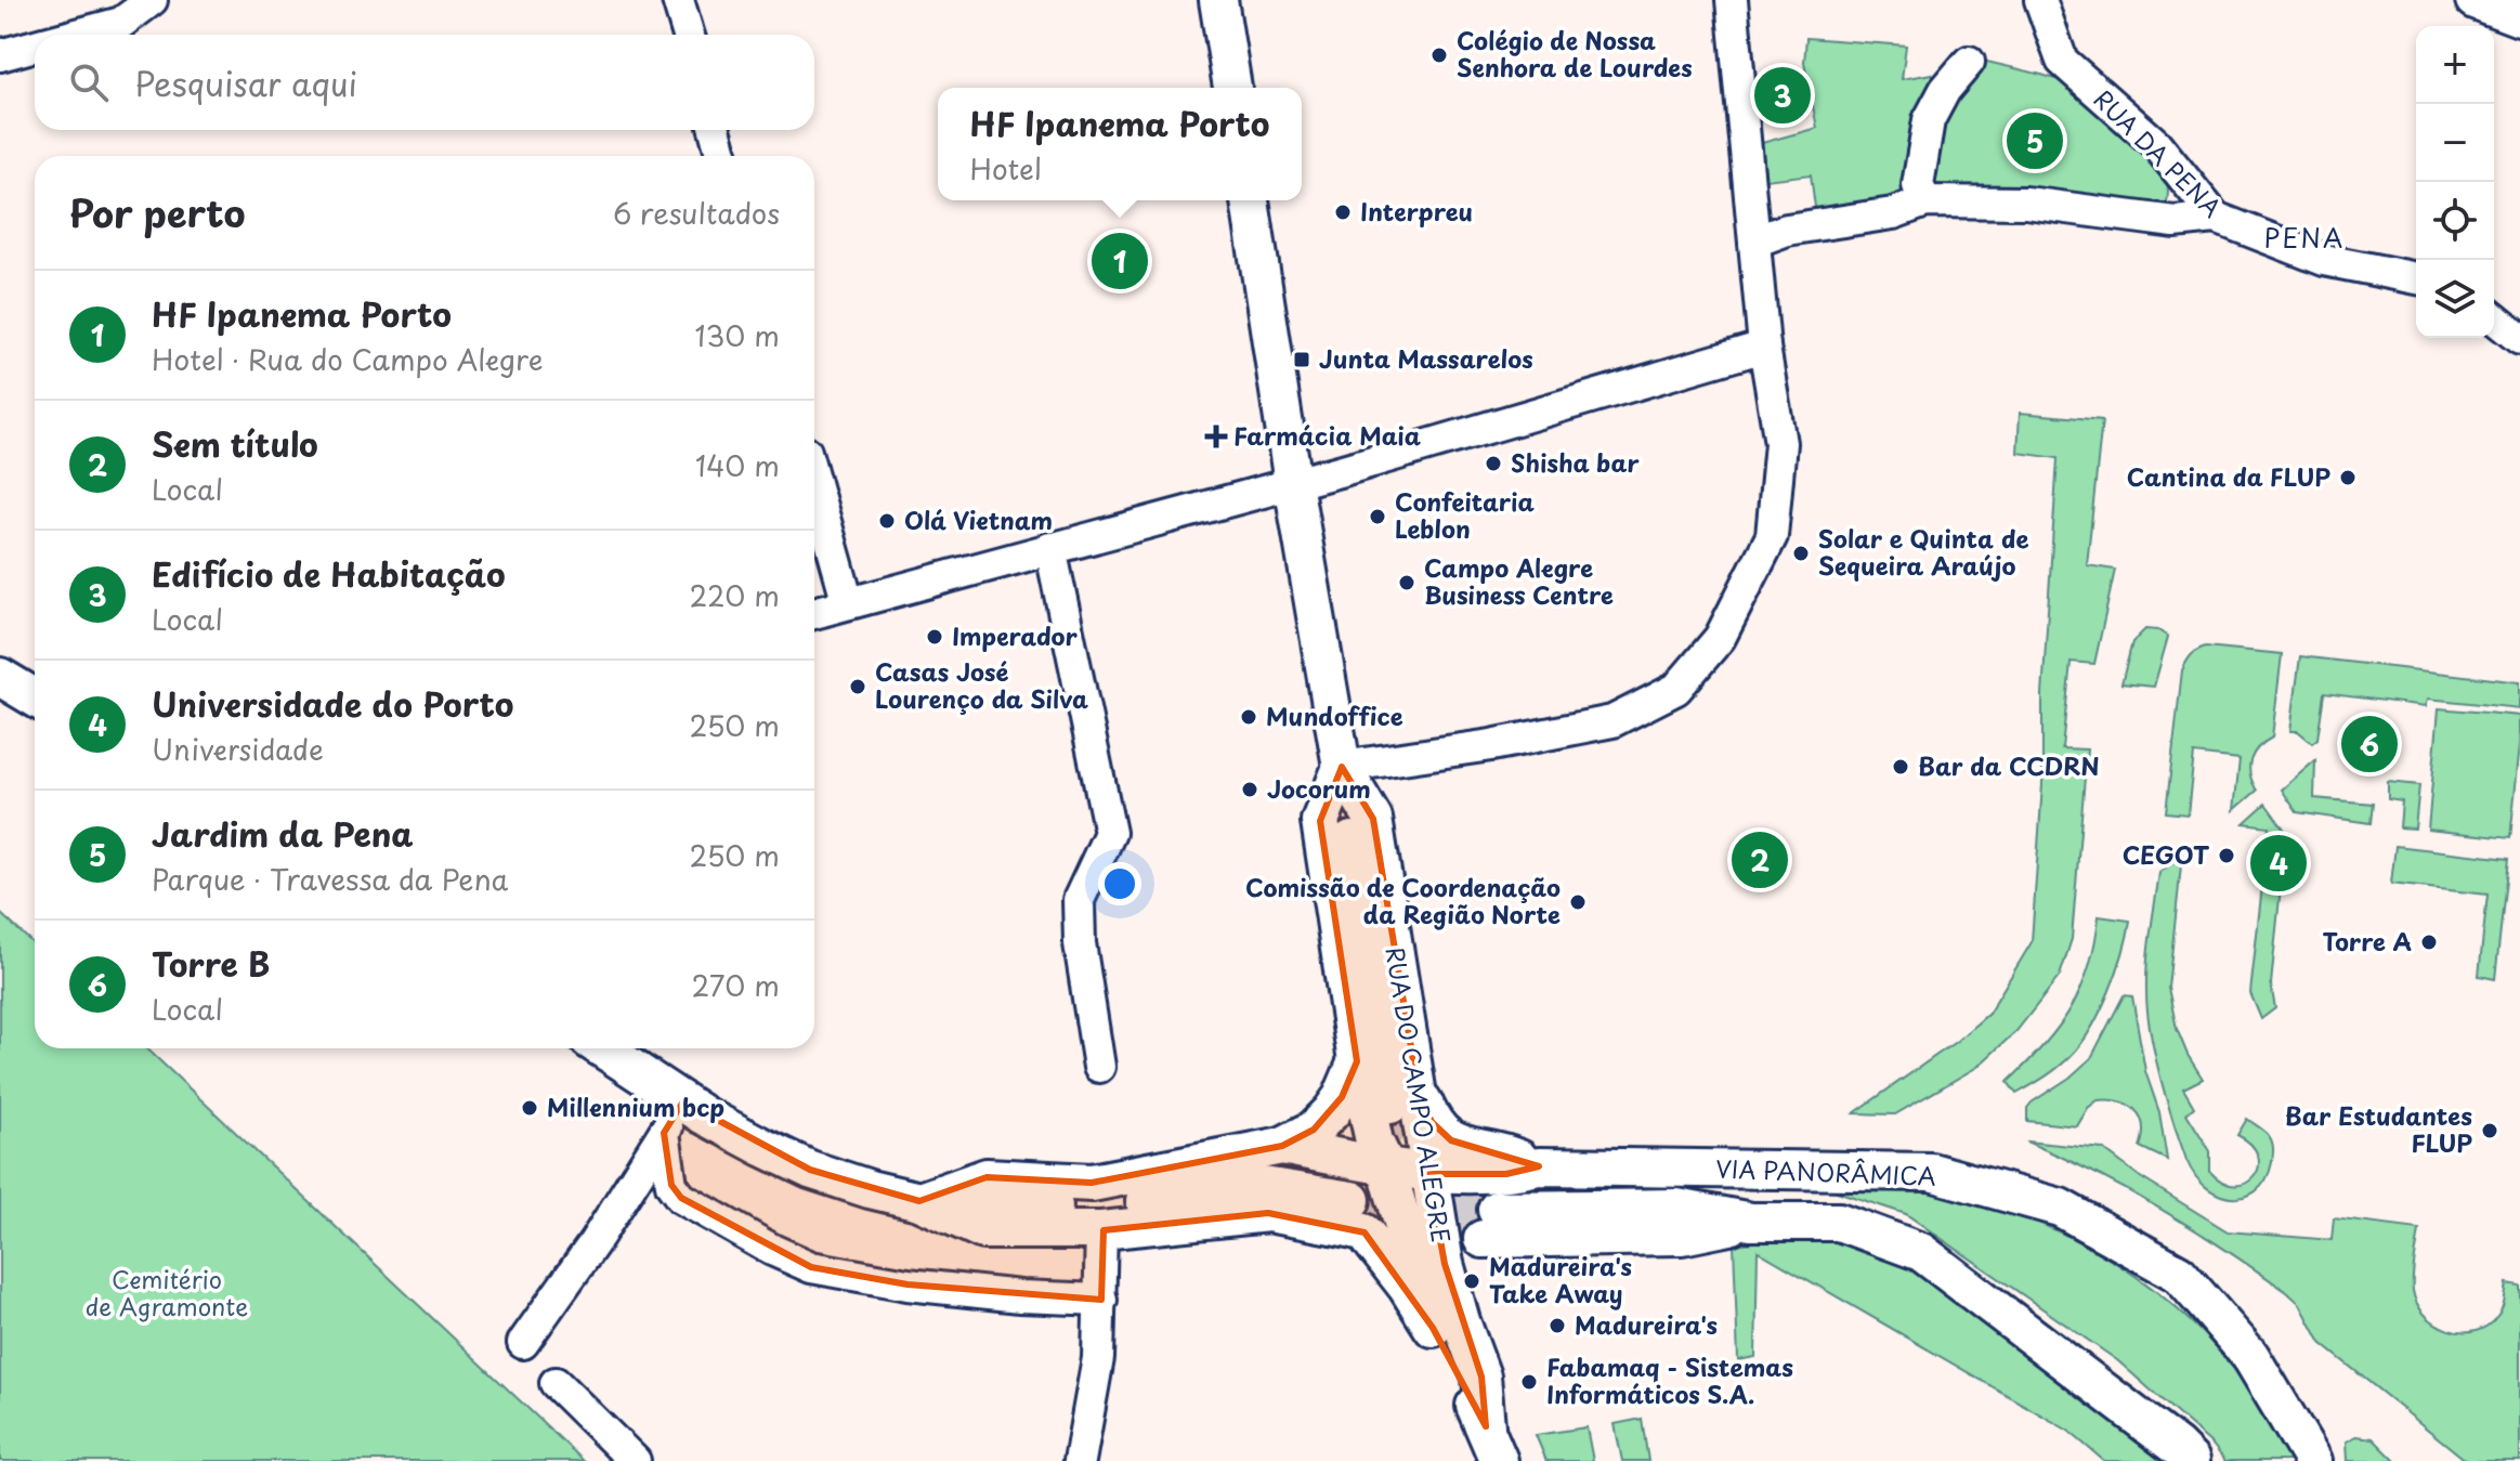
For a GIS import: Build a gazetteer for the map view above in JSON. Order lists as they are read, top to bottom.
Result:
{
  "streets": {
    "main road": ["RUA DO CAMPO ALEGRE", "VIA PANORÂMICA"],
    "street": ["RUA DA PENA"]
  },
  "crossings": [
    ["RUA DO CAMPO ALEGRE", "VIA PANORÂMICA"]
  ],
  "districts": ["PENA"],
  "parks": ["Cemitério de Agramonte"],
  "places": {
    "other": [
      "Colégio de Nossa Senhora de Lourdes",
      "Interpreu",
      "Shisha bar",
      "Cantina da FLUP",
      "Confeitaria Leblon",
      "Olá Vietnam",
      "Solar e Quinta de Sequeira Araújo",
      "Campo Alegre Business Centre",
      "Imperador",
      "Casas José Lourenço da Silva",
      "Mundoffice",
      "Bar da CCDRN",
      "Jocorum",
      "CEGOT",
      "Comissão de Coordenação da Região Norte",
      "Torre A",
      "Millennium bcp",
      "Bar Estudantes FLUP",
      "Madureira's Take Away",
      "Madureira's",
      "Fabamaq - Sistemas Informáticos S.A."
    ],
    "transit": ["Junta Massarelos"],
    "health": ["Farmácia Maia"]
  },
  "page": {
    "map_buttons": ["+", "−"],
    "search": "Pesquisar aqui",
    "pins": [
      "3",
      "5",
      "1",
      "6",
      "2",
      "4"
    ],
    "popup": ["HF Ipanema Porto", "Hotel"],
    "heading": ["Por perto", "6 resultados"],
    "list": [
      {
        "mark": "1",
        "name": "HF Ipanema Porto",
        "note": "Hotel · Rua do Campo Alegre",
        "value": "130 m"
      },
      {
        "mark": "2",
        "name": "Sem título",
        "note": "Local",
        "value": "140 m"
      },
      {
        "mark": "3",
        "name": "Edifício de Habitação",
        "note": "Local",
        "value": "220 m"
      },
      {
        "mark": "4",
        "name": "Universidade do Porto",
        "note": "Universidade",
        "value": "250 m"
      },
      {
        "mark": "5",
        "name": "Jardim da Pena",
        "note": "Parque · Travessa da Pena",
        "value": "250 m"
      },
      {
        "mark": "6",
        "name": "Torre B",
        "note": "Local",
        "value": "270 m"
      }
    ]
  }
}
